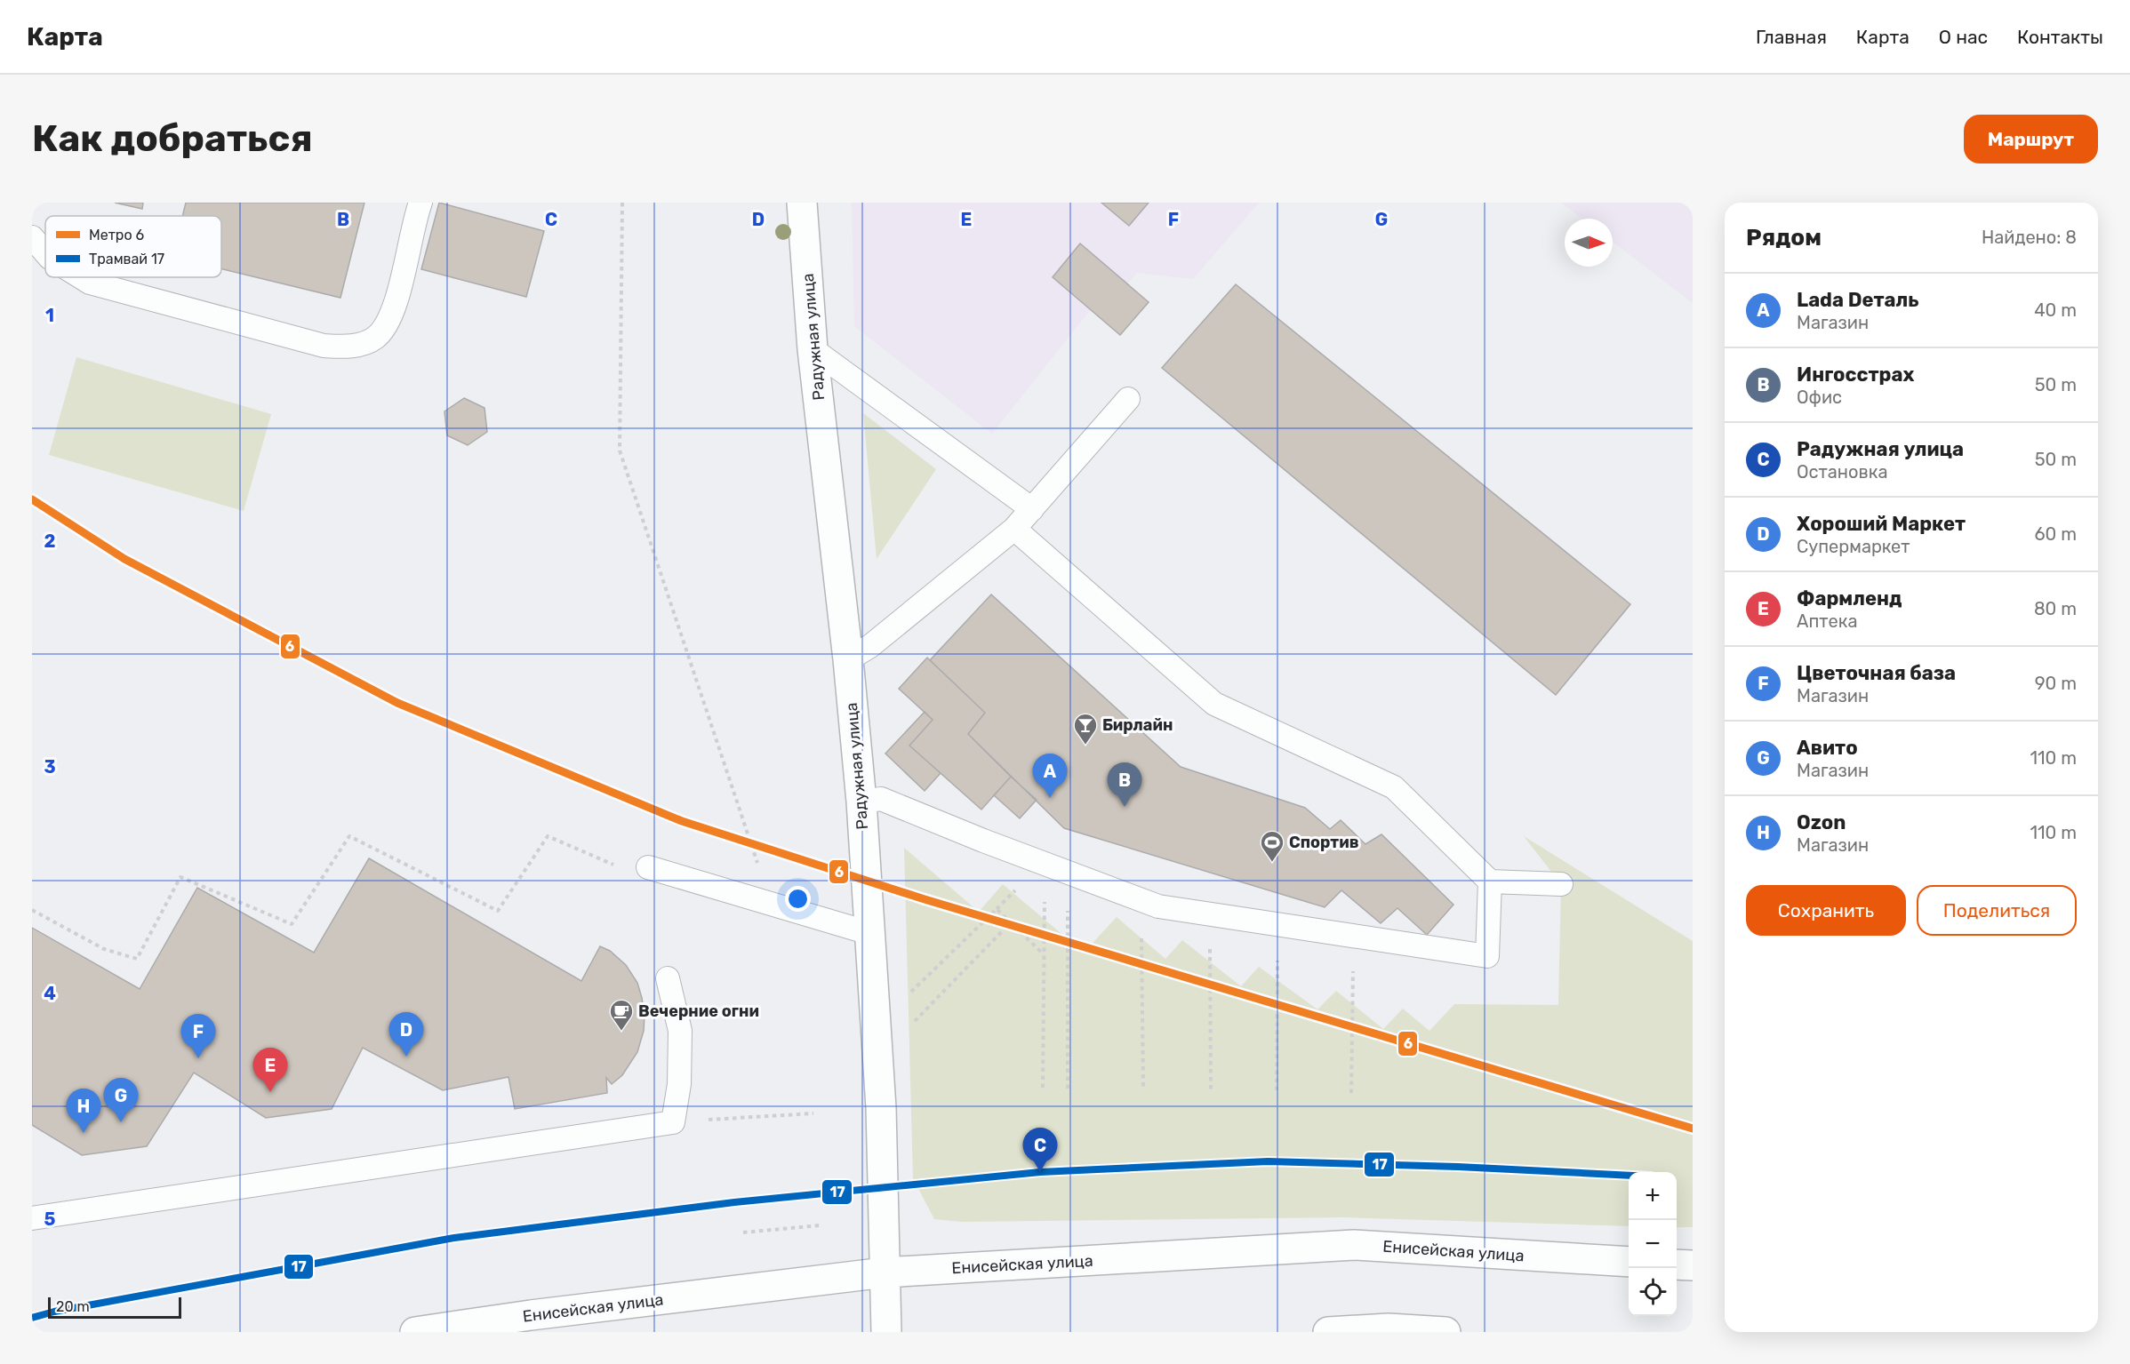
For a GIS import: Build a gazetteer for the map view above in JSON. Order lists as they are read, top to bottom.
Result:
{
  "streets": {
    "main road": ["Радужная улица", "Енисейская улица"]
  },
  "crossings": [
    ["Радужная улица", "Енисейская улица"]
  ],
  "places": {
    "bar": ["Бирлайн"],
    "sports": ["Спортив"],
    "cafe": ["Вечерние огни"]
  },
  "lines": ["metro line 6", "tram line 17"],
  "legend": ["Метро 6", "Трамвай 17"],
  "scale_bar": "20 m",
  "north": "right",
  "page": {
    "header": "Карта",
    "nav": [
      "Главная",
      "Карта",
      "О нас",
      "Контакты"
    ],
    "buttons": [
      "Маршрут",
      ["Сохранить", "Поделиться"]
    ],
    "title": "Как добраться",
    "heading": ["Рядом", "Найдено: 8"],
    "list": [
      {
        "mark": "A",
        "name": "Lada Dеталь",
        "note": "Магазин",
        "value": "40 m"
      },
      {
        "mark": "B",
        "name": "Ингосстрах",
        "note": "Офис",
        "value": "50 m"
      },
      {
        "mark": "C",
        "name": "Радужная улица",
        "note": "Остановка",
        "value": "50 m"
      },
      {
        "mark": "D",
        "name": "Хороший Маркет",
        "note": "Супермаркет",
        "value": "60 m"
      },
      {
        "mark": "E",
        "name": "Фармленд",
        "note": "Аптека",
        "value": "80 m"
      },
      {
        "mark": "F",
        "name": "Цветочная база",
        "note": "Магазин",
        "value": "90 m"
      },
      {
        "mark": "G",
        "name": "Авито",
        "note": "Магазин",
        "value": "110 m"
      },
      {
        "mark": "H",
        "name": "Ozon",
        "note": "Магазин",
        "value": "110 m"
      }
    ],
    "pins": [
      "A",
      "B",
      "D",
      "F",
      "E",
      "G",
      "H",
      "C"
    ],
    "map_buttons": ["+", "−"],
    "scale": "20 m"
  },
  "grid": {
    "columns": [
      "B",
      "C",
      "D",
      "E",
      "F",
      "G"
    ],
    "rows": [
      "1",
      "2",
      "3",
      "4",
      "5"
    ]
  }
}
